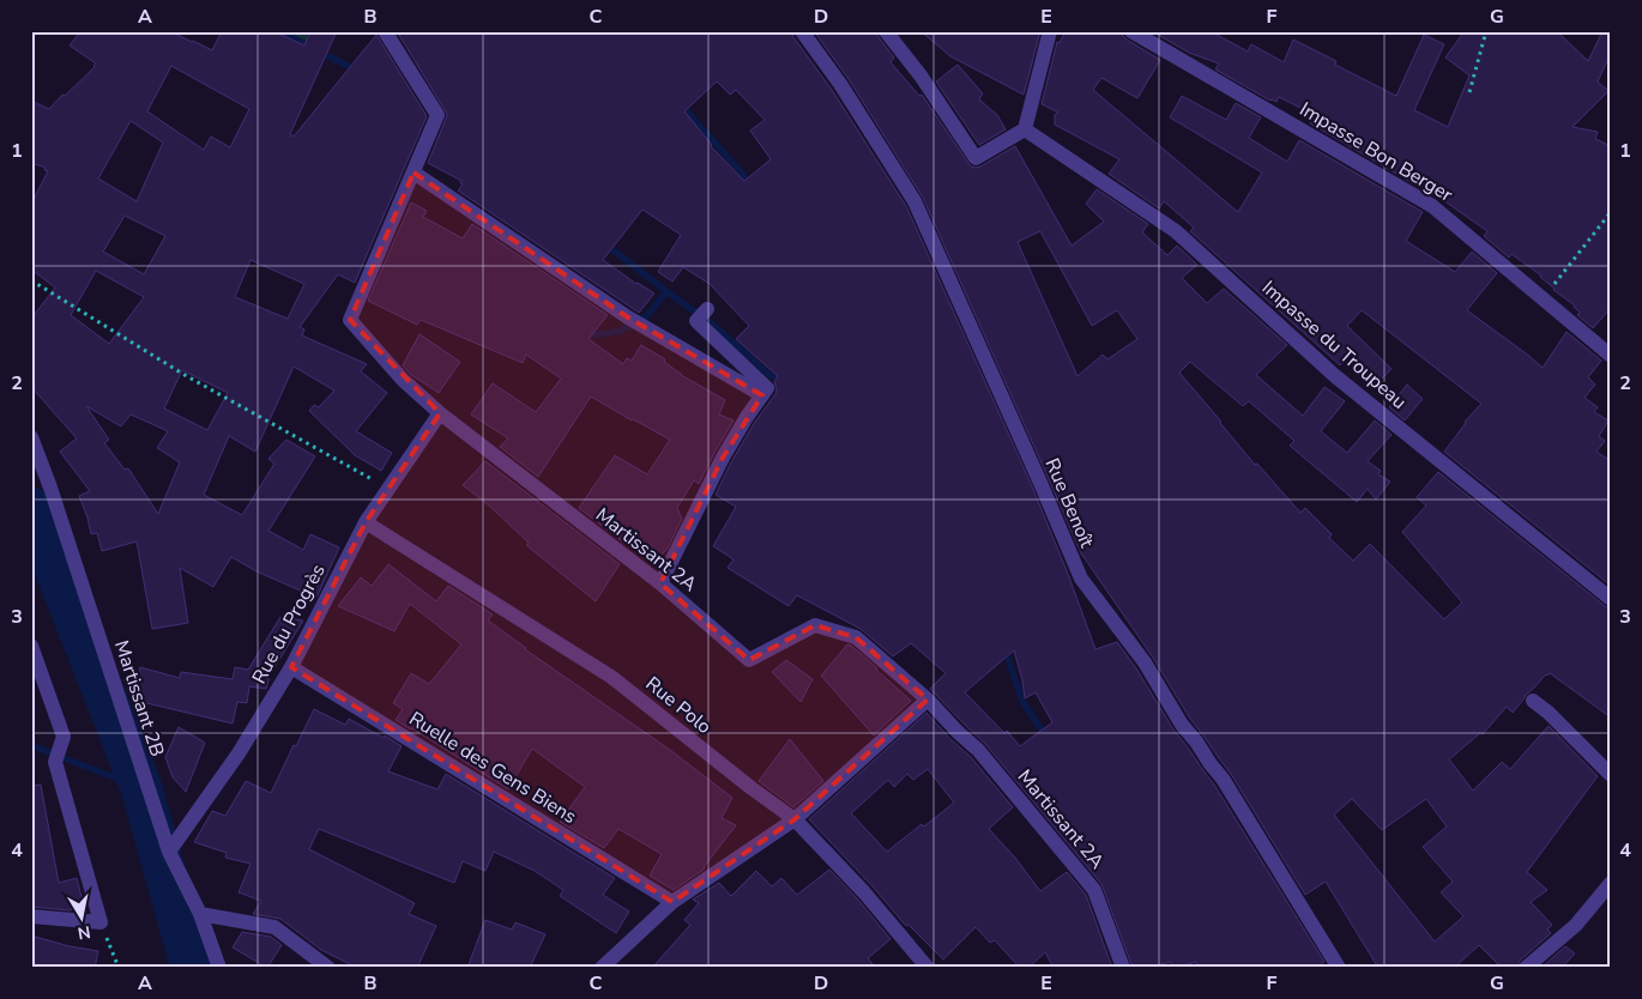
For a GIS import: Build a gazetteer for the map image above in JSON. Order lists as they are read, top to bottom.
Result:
{
  "streets": {
    "street": [
      "Impasse Bon Berger",
      "Impasse du Troupeau",
      "Rue Benoît",
      "Martissant 2A",
      "Rue du Progrès",
      "Martissant 2B",
      "Rue Polo",
      "Ruelle des Gens Biens"
    ]
  },
  "crossings": [
    ["Martissant 2A", "Rue du Progrès"],
    ["Rue du Progrès", "Martissant 2B"],
    ["Rue du Progrès", "Rue Polo"],
    ["Rue du Progrès", "Ruelle des Gens Biens"]
  ],
  "north": "bottom",
  "grid": {
    "columns": [
      "A",
      "B",
      "C",
      "D",
      "E",
      "F",
      "G"
    ],
    "rows": [
      "1",
      "2",
      "3",
      "4"
    ]
  }
}
